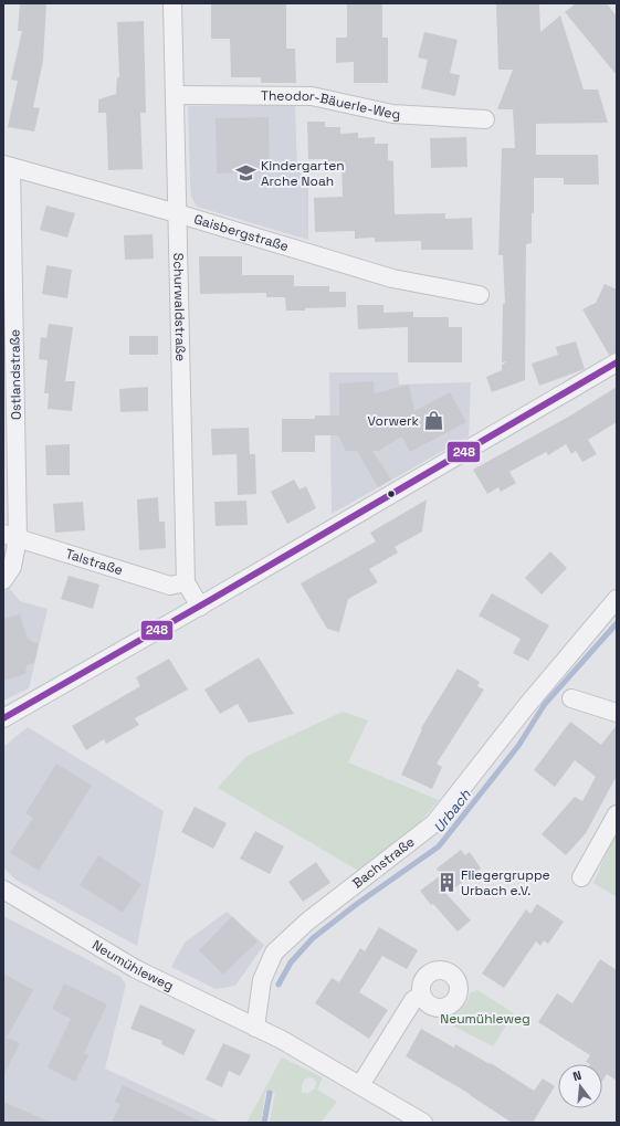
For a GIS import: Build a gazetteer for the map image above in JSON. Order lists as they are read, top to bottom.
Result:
{
  "streets": {
    "street": [
      "Theodor-Bäuerle-Weg",
      "Gaisbergstraße",
      "Schurwaldstraße",
      "Ostlandstraße",
      "Talstraße",
      "Bachstraße",
      "Neumühleweg"
    ]
  },
  "crossings": [
    ["Theodor-Bäuerle-Weg", "Schurwaldstraße"],
    ["Gaisbergstraße", "Schurwaldstraße"],
    ["Gaisbergstraße", "Ostlandstraße"],
    ["Schurwaldstraße", "Talstraße"],
    ["Ostlandstraße", "Talstraße"],
    ["Bachstraße", "Neumühleweg"]
  ],
  "water": ["Urbach"],
  "parks": ["Neumühleweg"],
  "places": {
    "school or university": ["Kindergarten Arche Noah"],
    "shop": ["Vorwerk"],
    "building": ["Fliegergruppe Urbach e.V."]
  },
  "lines": ["transit line 248"],
  "north": "top"
}
